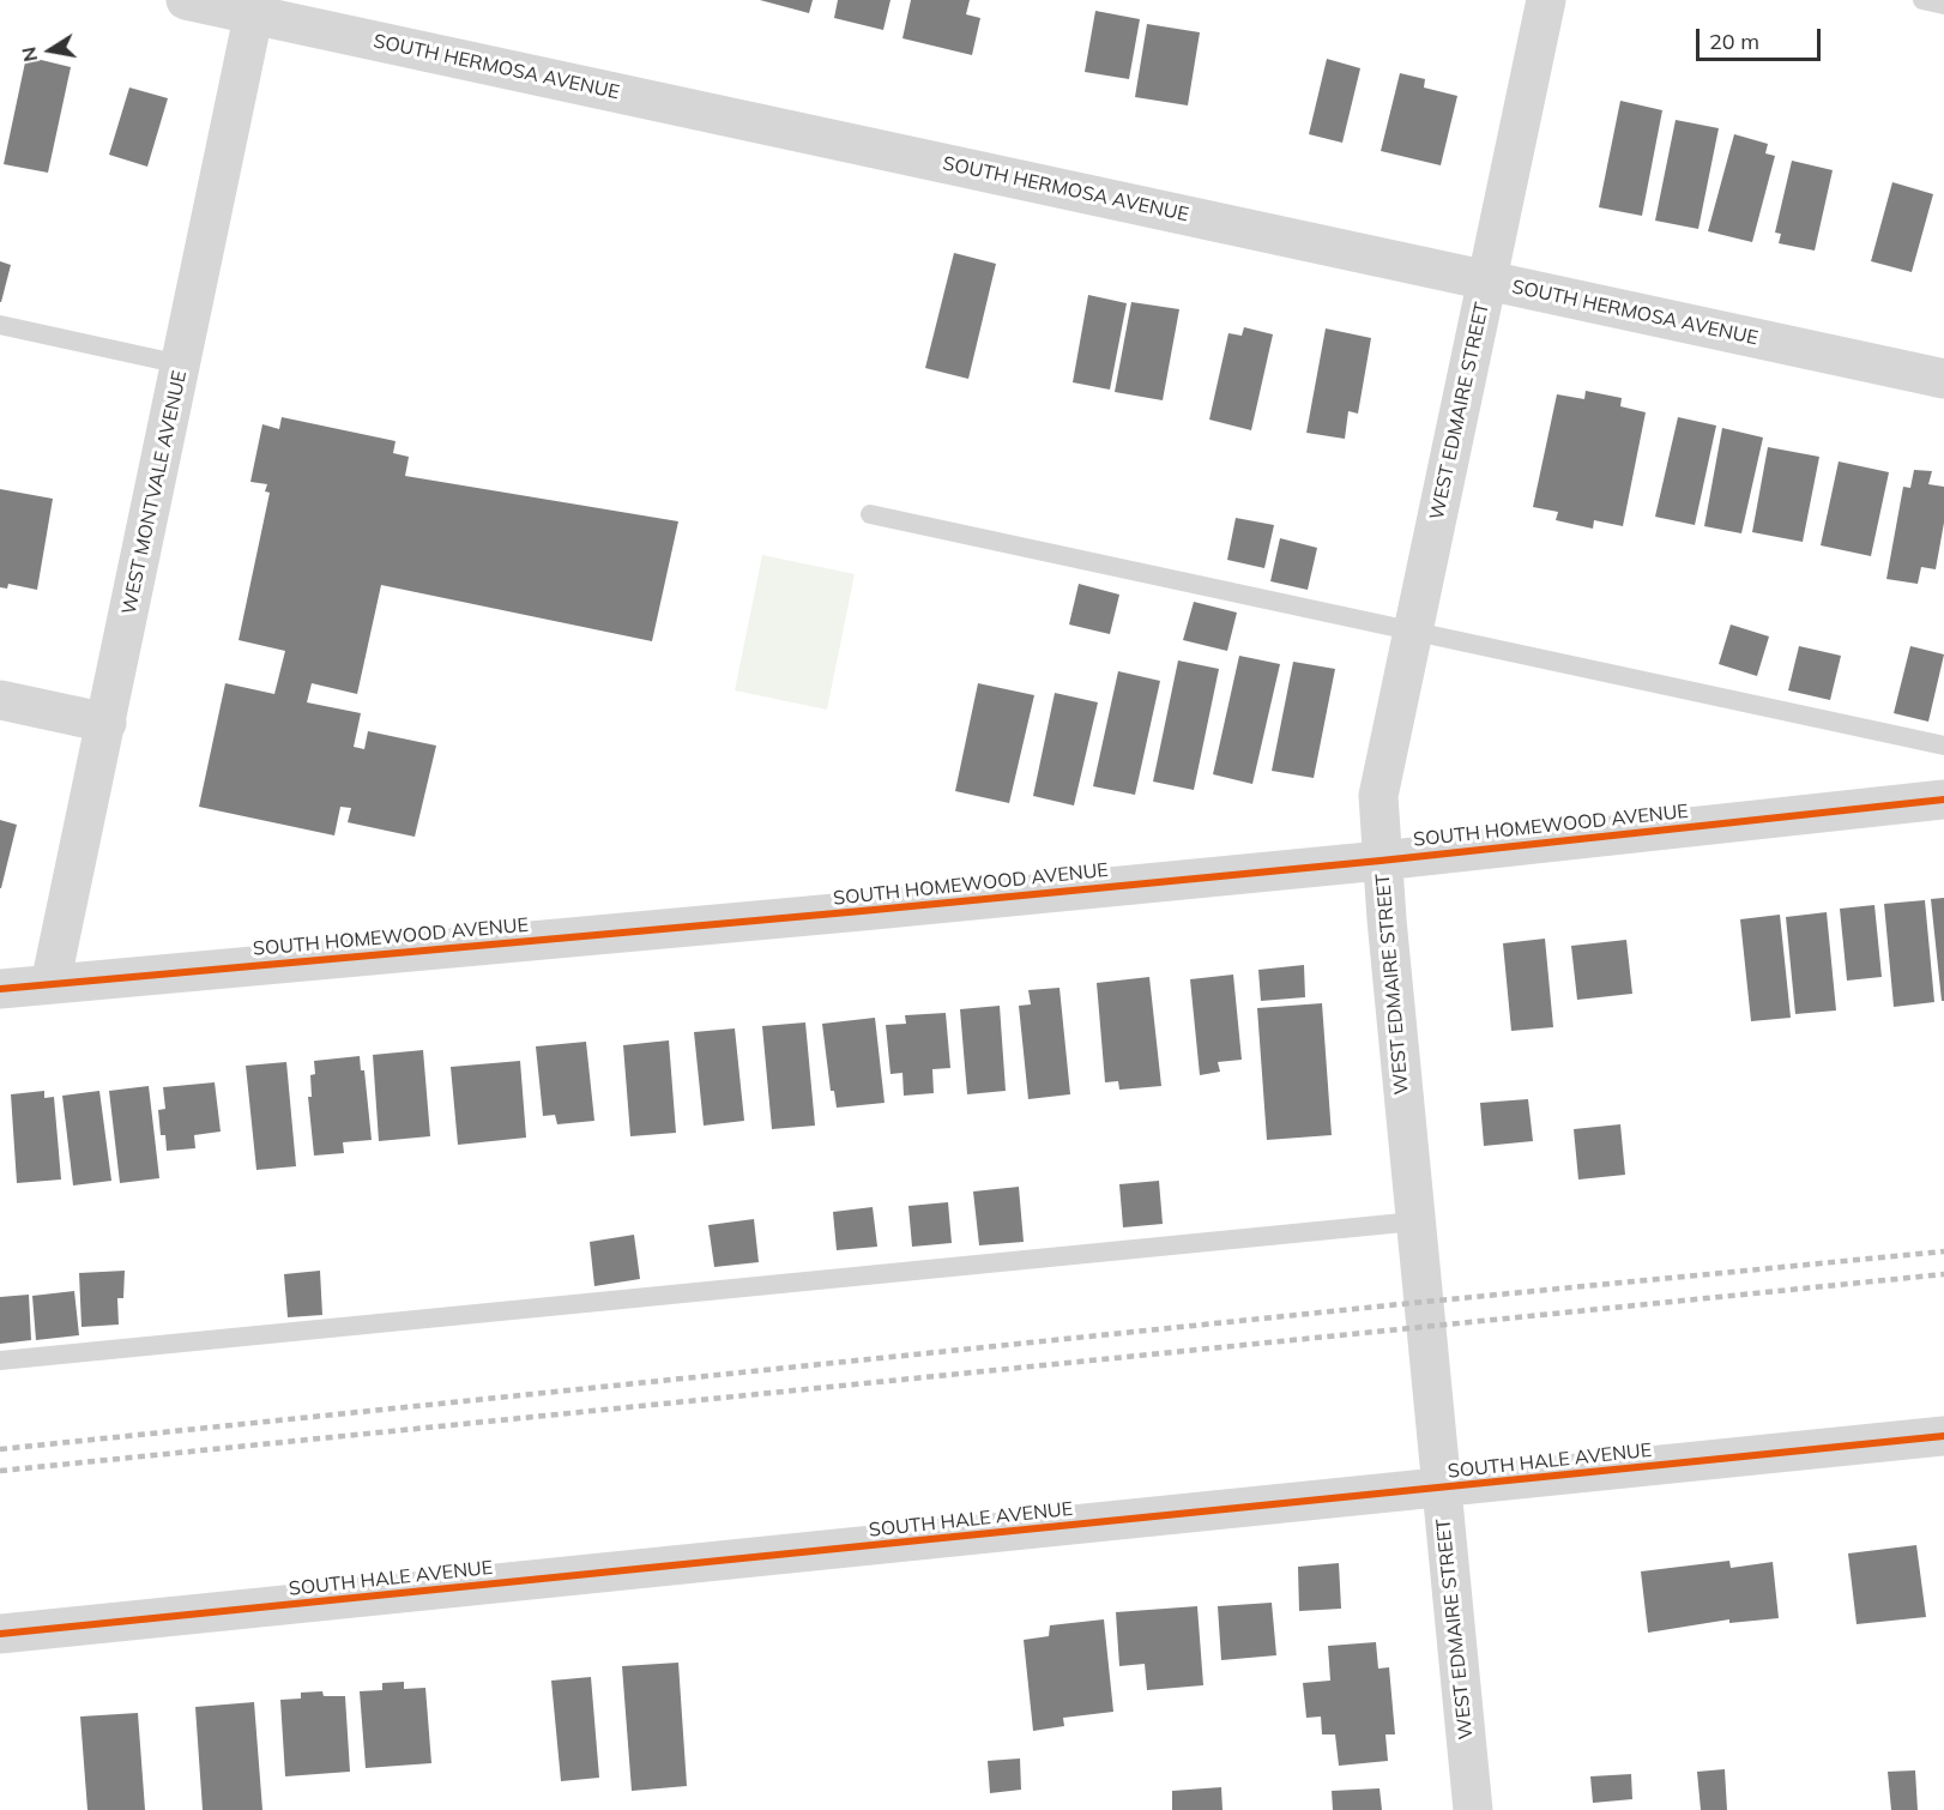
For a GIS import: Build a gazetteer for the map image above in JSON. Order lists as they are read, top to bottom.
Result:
{
  "streets": {
    "street": [
      "SOUTH HERMOSA AVENUE",
      "WEST EDMAIRE STREET",
      "WEST MONTVALE AVENUE",
      "SOUTH HOMEWOOD AVENUE",
      "SOUTH HALE AVENUE"
    ]
  },
  "crossings": [
    ["SOUTH HERMOSA AVENUE", "WEST EDMAIRE STREET"],
    ["SOUTH HERMOSA AVENUE", "WEST MONTVALE AVENUE"],
    ["WEST EDMAIRE STREET", "SOUTH HOMEWOOD AVENUE"],
    ["WEST EDMAIRE STREET", "SOUTH HALE AVENUE"],
    ["WEST MONTVALE AVENUE", "SOUTH HOMEWOOD AVENUE"]
  ],
  "scale_bar": "20 m",
  "north": "left"
}
